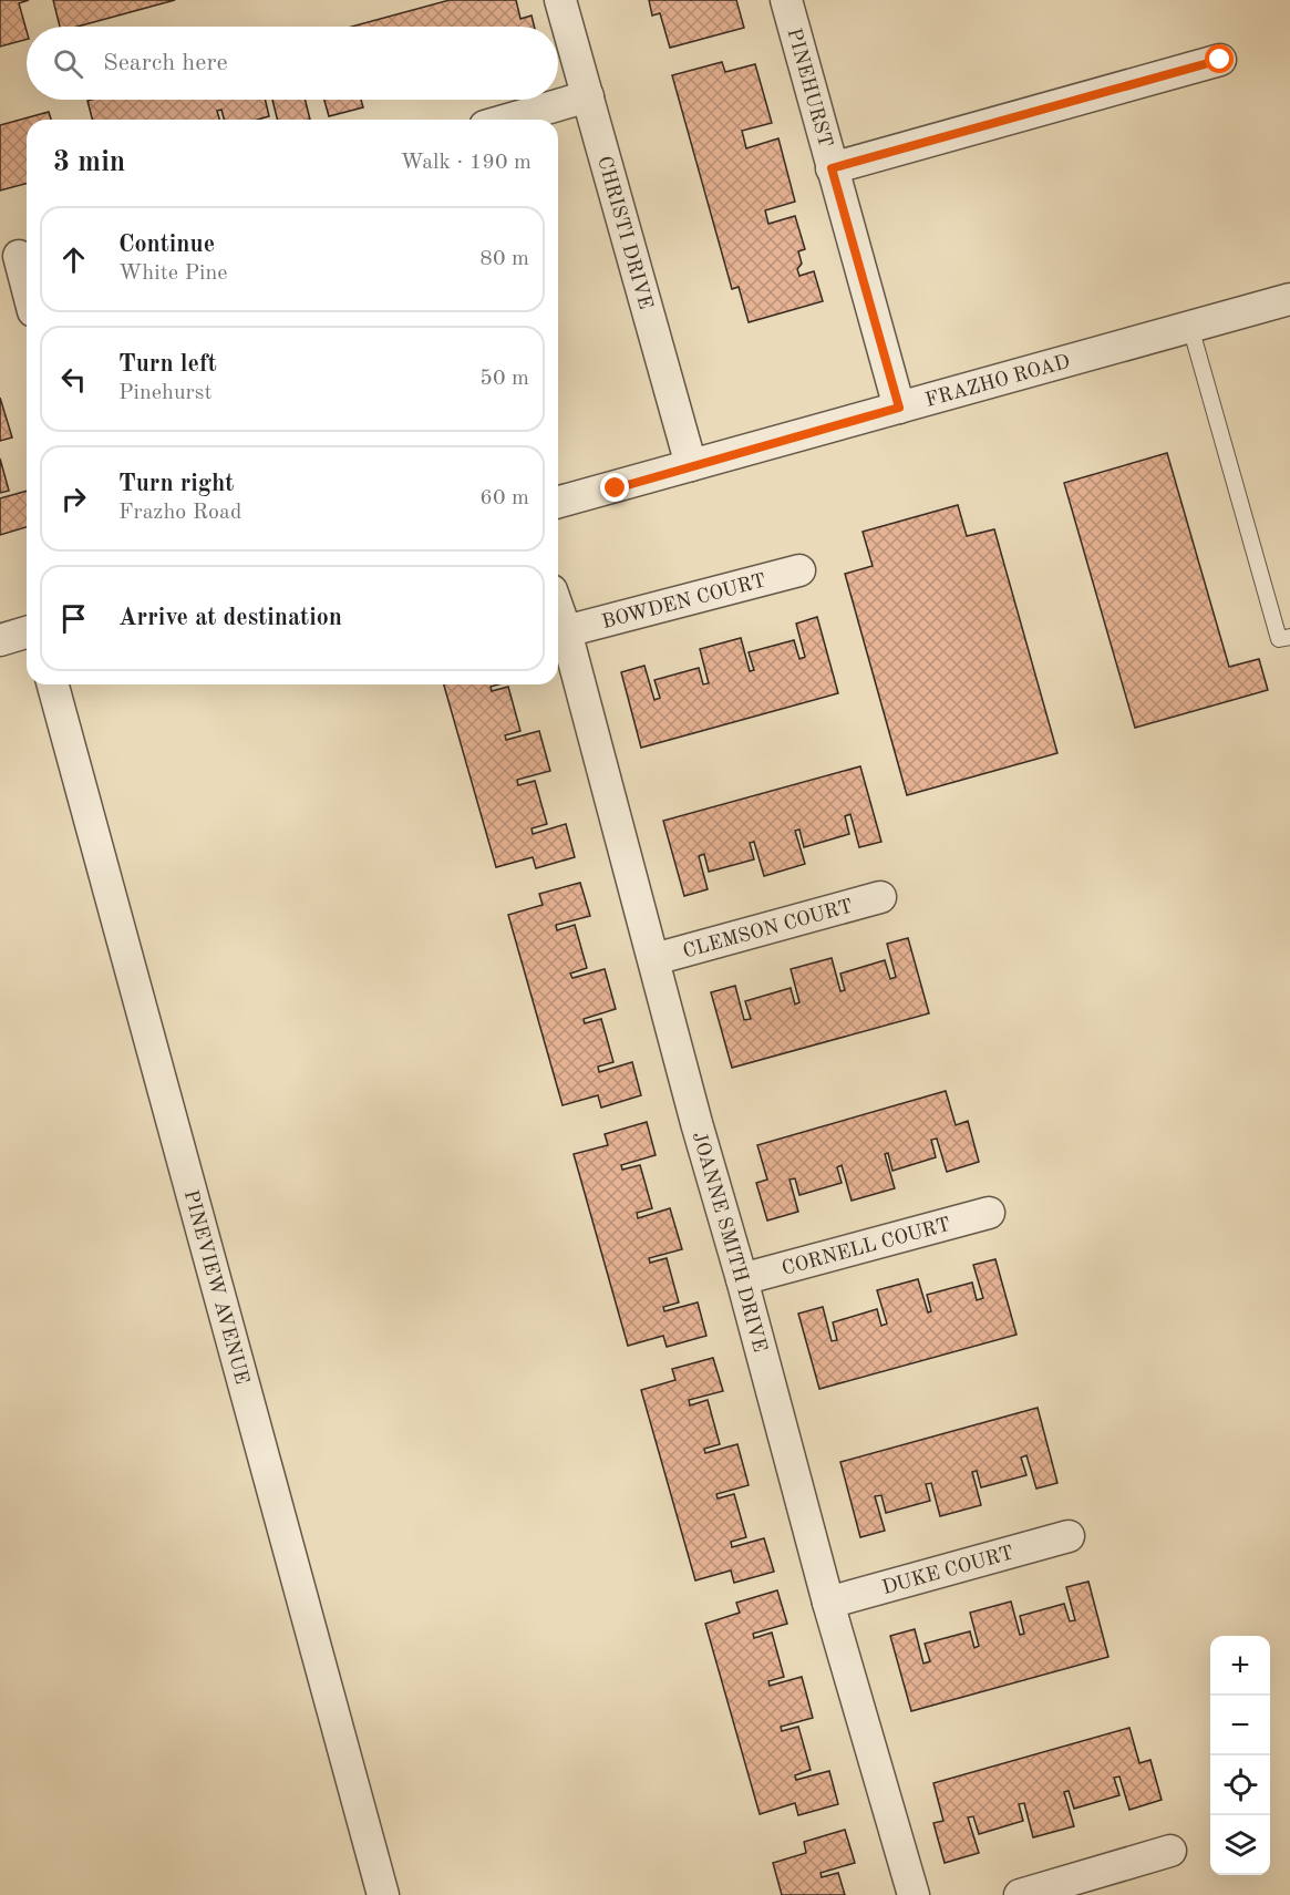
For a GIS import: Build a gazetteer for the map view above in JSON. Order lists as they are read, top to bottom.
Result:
{
  "streets": {
    "street": [
      "PINEHURST",
      "CHRISTI DRIVE",
      "FRAZHO ROAD",
      "BOWDEN COURT",
      "CLEMSON COURT",
      "JOANNE SMITH DRIVE",
      "CORNELL COURT",
      "PINEVIEW AVENUE",
      "DUKE COURT"
    ]
  },
  "crossings": [
    ["PINEHURST", "FRAZHO ROAD"],
    ["CHRISTI DRIVE", "FRAZHO ROAD"],
    ["BOWDEN COURT", "JOANNE SMITH DRIVE"],
    ["CLEMSON COURT", "JOANNE SMITH DRIVE"],
    ["JOANNE SMITH DRIVE", "CORNELL COURT"],
    ["JOANNE SMITH DRIVE", "DUKE COURT"]
  ],
  "page": {
    "search": "Search here",
    "heading": ["3 min", "Walk · 190 m"],
    "list": [
      ["Continue", "White Pine", "80 m"],
      ["Turn left", "Pinehurst", "50 m"],
      ["Turn right", "Frazho Road", "60 m"],
      "Arrive at destination"
    ],
    "map_buttons": ["+", "−"]
  }
}
